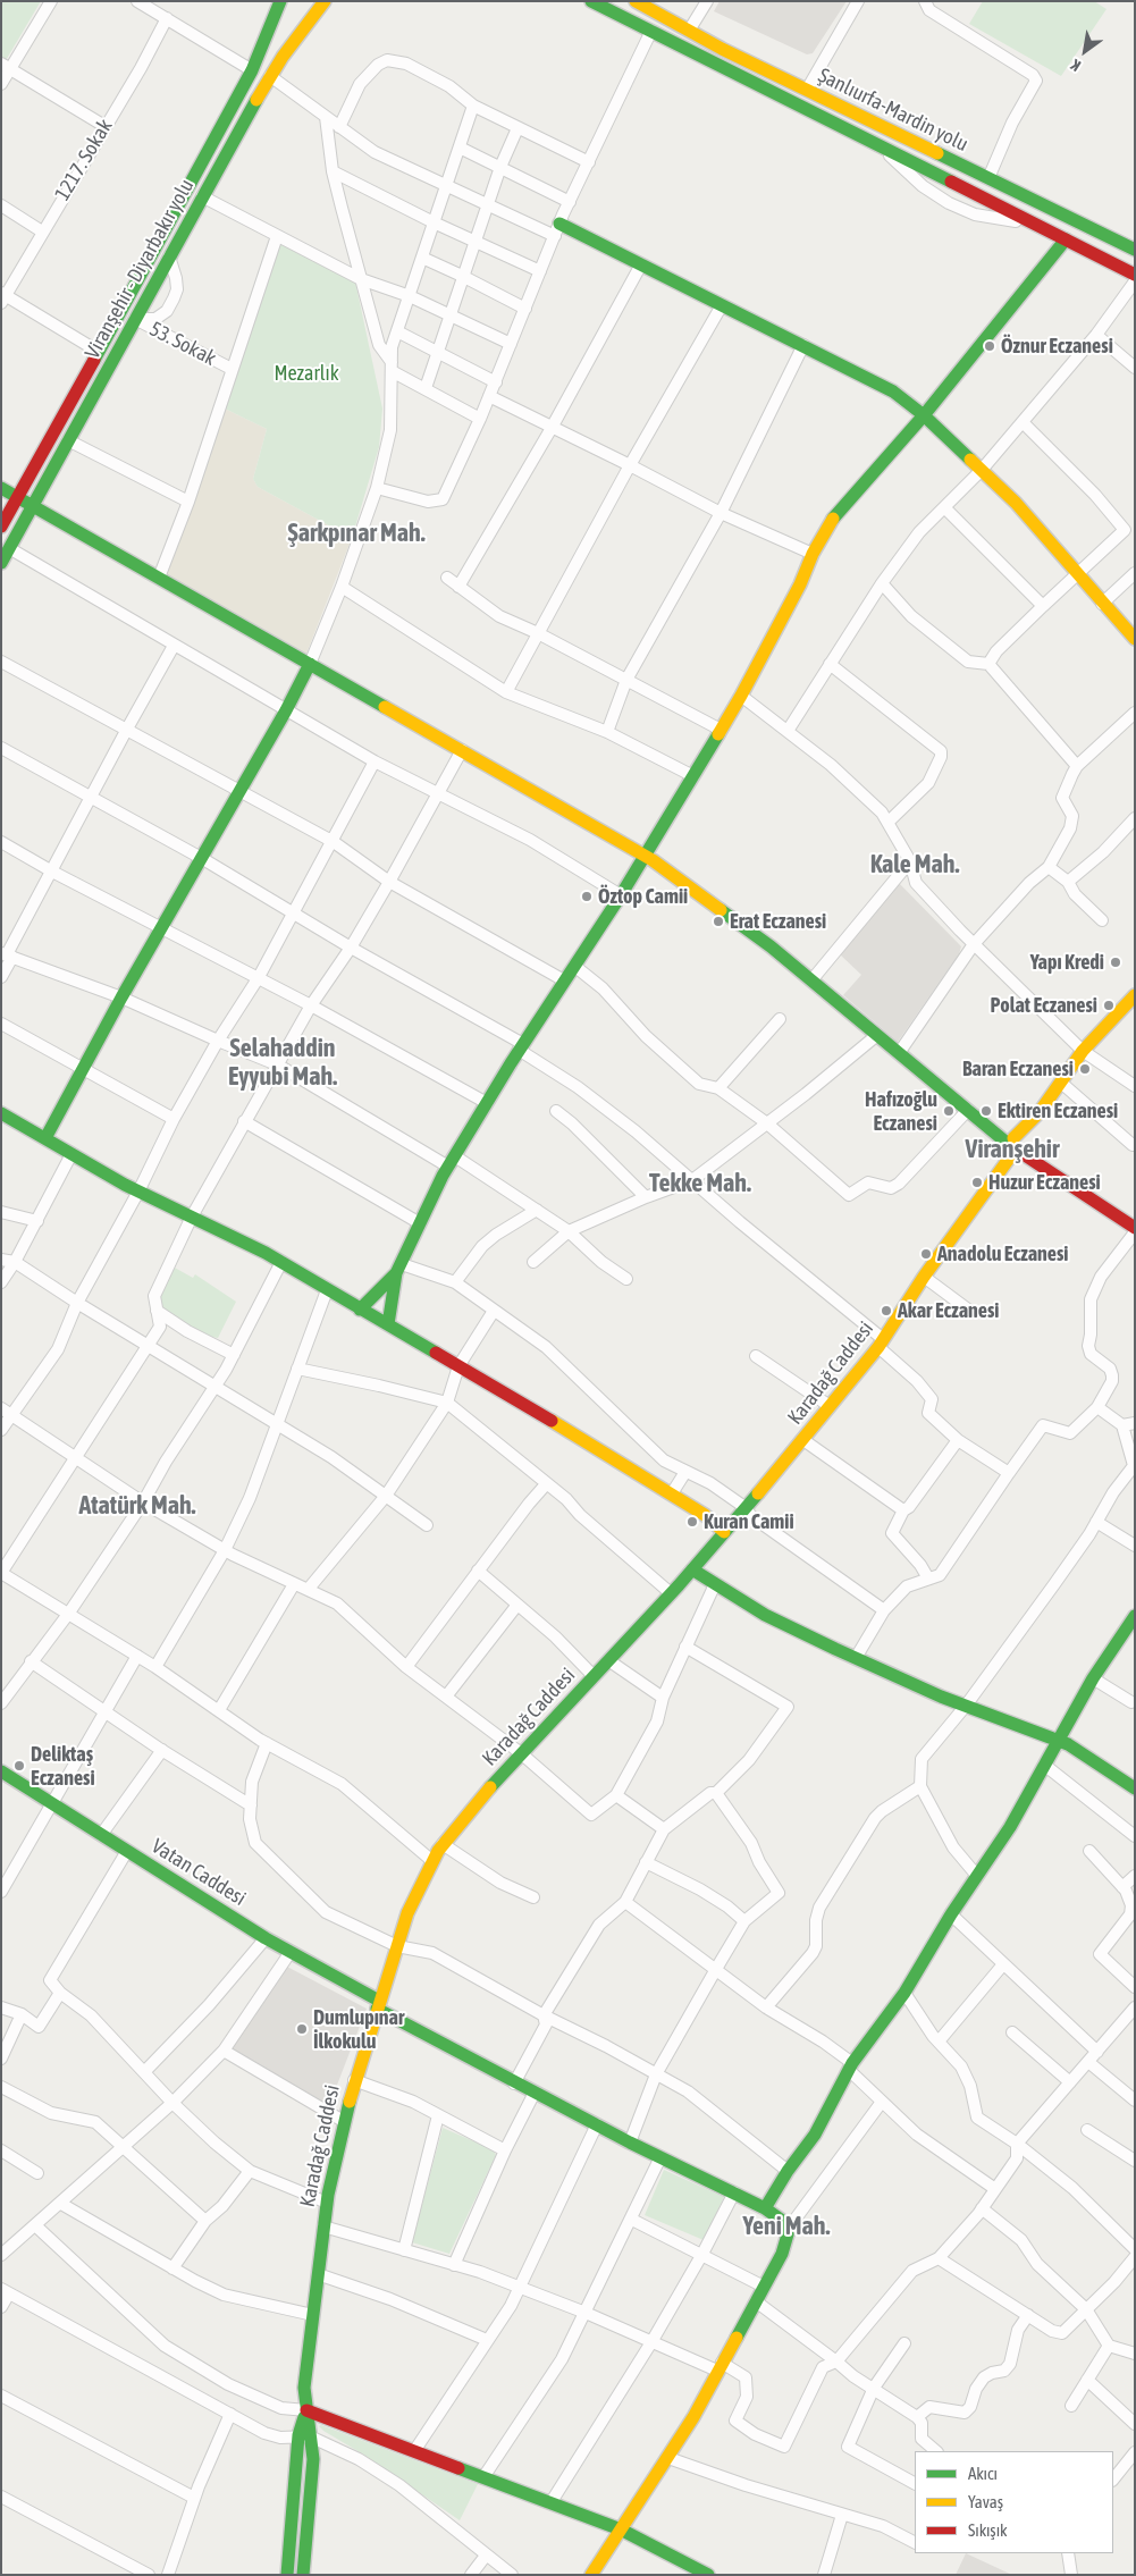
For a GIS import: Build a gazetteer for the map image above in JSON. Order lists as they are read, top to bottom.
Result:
{
  "streets": {
    "main road": [
      "Şanlıurfa-Mardin yolu",
      "Viranşehir - Diyarbakır yolu",
      "Karadağ Caddesi",
      "Vatan Caddesi"
    ],
    "street": ["1217. Sokak", "53. Sokak"]
  },
  "crossings": [
    ["Viranşehir - Diyarbakır yolu", "53. Sokak"],
    ["Karadağ Caddesi", "Vatan Caddesi"]
  ],
  "districts": [
    "Şarkpınar Mah.",
    "Kale Mah.",
    "Selahaddin Eyyubi Mah.",
    "Viranşehir",
    "Tekke Mah.",
    "Atatürk Mah.",
    "Yeni Mah."
  ],
  "parks": ["Mezarlık"],
  "places": [
    "Öznur Eczanesi",
    "Öztop Camii",
    "Erat Eczanesi",
    "Yapı Kredi",
    "Polat Eczanesi",
    "Baran Eczanesi",
    "Hafızoğlu Eczanesi",
    "Ektiren Eczanesi",
    "Huzur Eczanesi",
    "Anadolu Eczanesi",
    "Akar Eczanesi",
    "Kuran Camii",
    "Deliktaş Eczanesi",
    "Dumlupınar İlkokulu"
  ],
  "legend": ["Akıcı", "Yavaş", "Sıkışık"],
  "north": "bottom left"
}
